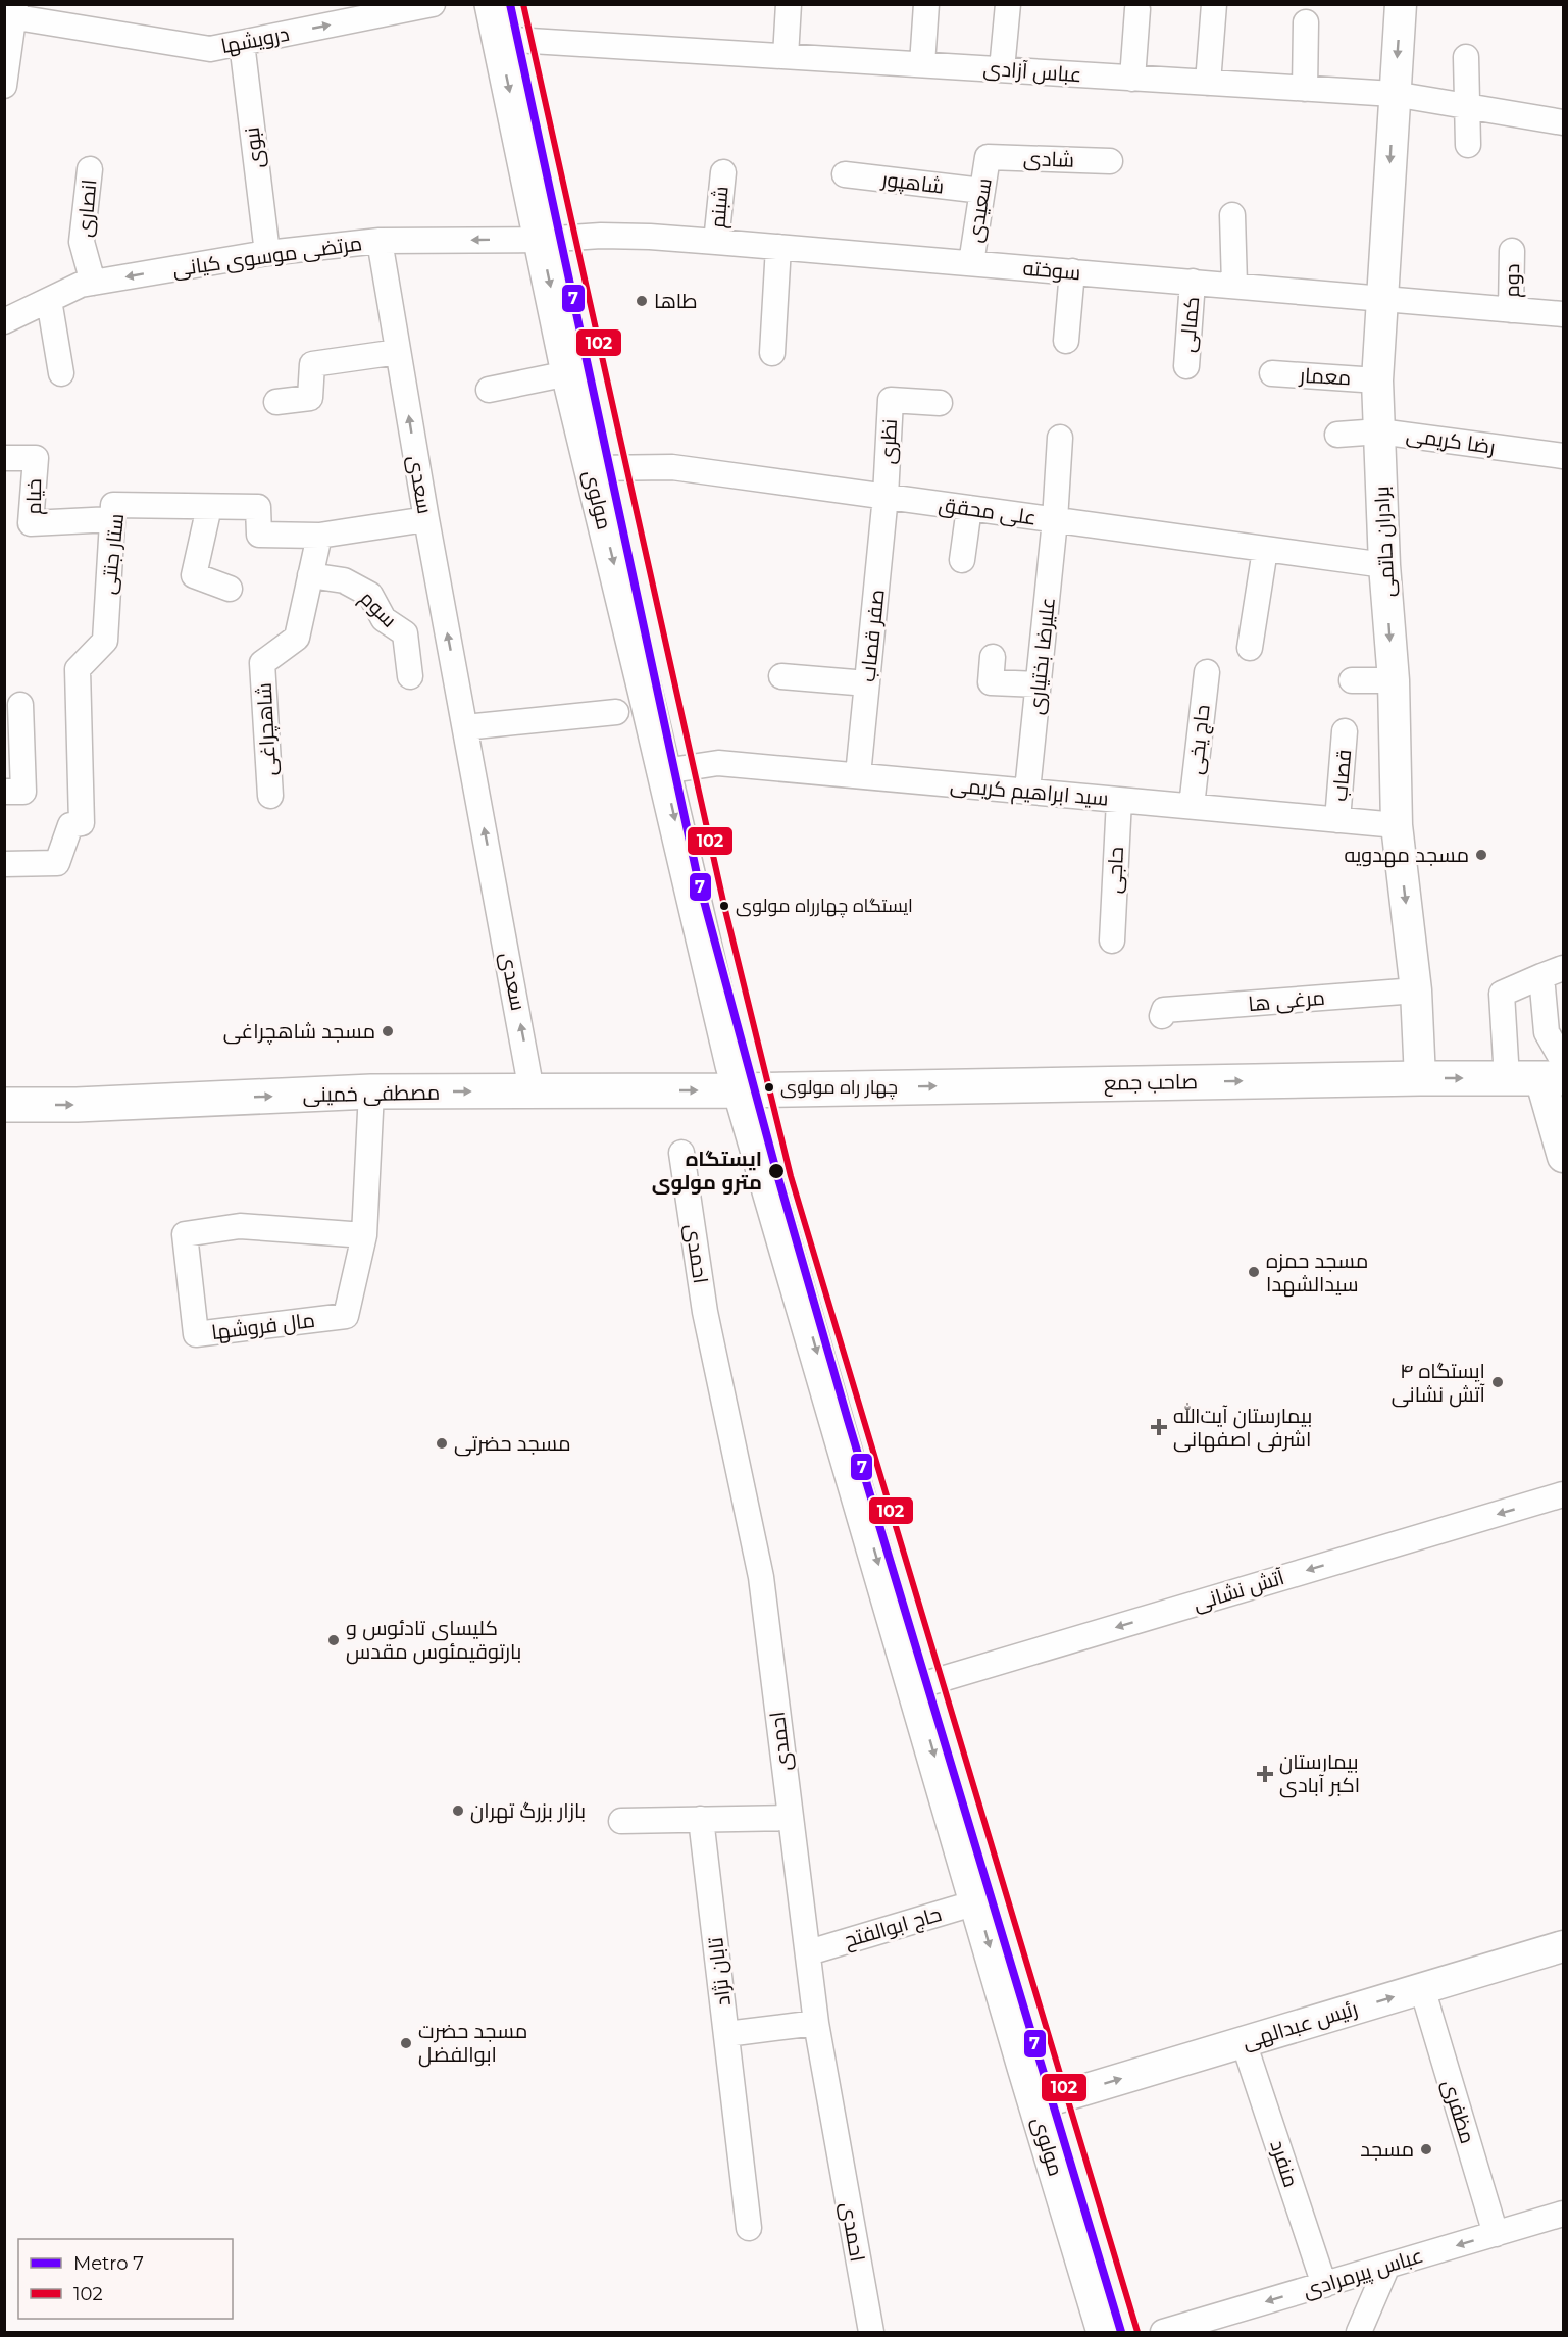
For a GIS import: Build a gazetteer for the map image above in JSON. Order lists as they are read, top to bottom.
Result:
{
  "streets": {
    "main road": ["مولوی", "صاحب جمع", "مصطفی خمینی"],
    "street": [
      "درویشها",
      "عباس آزادی",
      "نبوی",
      "شادی",
      "شاهپور",
      "شبنم",
      "انصاری",
      "سعیدی",
      "مرتضی موسوی کیانی",
      "سوخته",
      "دوم",
      "کمالی",
      "معمار",
      "رضا کریمی",
      "نظری",
      "سعدی",
      "خیام",
      "علی محقق",
      "برادران حاتمی",
      "ستار جنتی",
      "سوم",
      "صفر قصاب",
      "علیرضا بختیاری",
      "شاهچراغی",
      "حاج یخی",
      "قصاب",
      "سید ابراهیم کریمی",
      "حاجی",
      "مرغی ها",
      "احمدی",
      "مال فروشها",
      "آتش نشانی",
      "حاج ابوالفتح",
      "تابان نژاد",
      "رئیس عبدالهی",
      "مظفری",
      "منفرد",
      "عباس پیرمرادی"
    ]
  },
  "crossings": [
    ["درویشها", "نبوی"],
    ["عباس آزادی", "مولوی"],
    ["عباس آزادی", "برادران حاتمی"],
    ["نبوی", "مرتضی موسوی کیانی"],
    ["شادی", "سعیدی"],
    ["شاهپور", "سعیدی"],
    ["شبنم", "سوخته"],
    ["انصاری", "مرتضی موسوی کیانی"],
    ["سعیدی", "سوخته"],
    ["مرتضی موسوی کیانی", "سوخته"],
    ["مرتضی موسوی کیانی", "سعدی"],
    ["مرتضی موسوی کیانی", "مولوی"],
    ["سوخته", "دوم"],
    ["سوخته", "کمالی"],
    ["سوخته", "مولوی"],
    ["سوخته", "برادران حاتمی"],
    ["معمار", "برادران حاتمی"],
    ["رضا کریمی", "برادران حاتمی"],
    ["نظری", "علی محقق"],
    ["نظری", "صفر قصاب"],
    ["سعدی", "ستار جنتی"],
    ["سعدی", "مصطفی خمینی"],
    ["خیام", "ستار جنتی"],
    ["مولوی", "علی محقق"],
    ["مولوی", "سید ابراهیم کریمی"],
    ["مولوی", "صاحب جمع"],
    ["مولوی", "مصطفی خمینی"],
    ["مولوی", "آتش نشانی"],
    ["مولوی", "حاج ابوالفتح"],
    ["مولوی", "رئیس عبدالهی"],
    ["علی محقق", "برادران حاتمی"],
    ["علی محقق", "صفر قصاب"],
    ["علی محقق", "علیرضا بختیاری"],
    ["برادران حاتمی", "سید ابراهیم کریمی"],
    ["برادران حاتمی", "مرغی ها"],
    ["برادران حاتمی", "صاحب جمع"],
    ["ستار جنتی", "شاهچراغی"],
    ["سوم", "شاهچراغی"],
    ["صفر قصاب", "سید ابراهیم کریمی"],
    ["علیرضا بختیاری", "سید ابراهیم کریمی"],
    ["حاج یخی", "سید ابراهیم کریمی"],
    ["قصاب", "سید ابراهیم کریمی"],
    ["سید ابراهیم کریمی", "حاجی"],
    ["صاحب جمع", "مصطفی خمینی"],
    ["مصطفی خمینی", "مال فروشها"],
    ["احمدی", "حاج ابوالفتح"],
    ["احمدی", "تابان نژاد"],
    ["رئیس عبدالهی", "مظفری"],
    ["رئیس عبدالهی", "منفرد"],
    ["مظفری", "عباس پیرمرادی"],
    ["منفرد", "عباس پیرمرادی"]
  ],
  "one_way": [
    "درویشها",
    "مرتضی موسوی کیانی",
    "سعدی",
    "مولوی",
    "صاحب جمع",
    "مصطفی خمینی",
    "آتش نشانی",
    "رئیس عبدالهی",
    "عباس پیرمرادی"
  ],
  "places": {
    "other": [
      "طاها",
      "مسجد مهدویه",
      "ایستگاه چهارراه مولوی",
      "مسجد شاهچراغی",
      "چهار راه مولوی",
      "ایستگاه مترو مولوی",
      "مسجد حمزه سیدالشهدا",
      "ایستگاه ۴ آتش نشانی",
      "مسجد حضرتی",
      "کلیسای تادئوس و بارتوقیمئوس مقدس",
      "بازار بزرگ تهران",
      "مسجد حضرت ابوالفضل",
      "مسجد"
    ],
    "health": ["بیمارستان آیت‌الله اشرفی اصفهانی", "بیمارستان اکبر آبادی"]
  },
  "lines": ["metro line 7", "transit line 102"],
  "legend": ["Metro 7", "102"]
}
